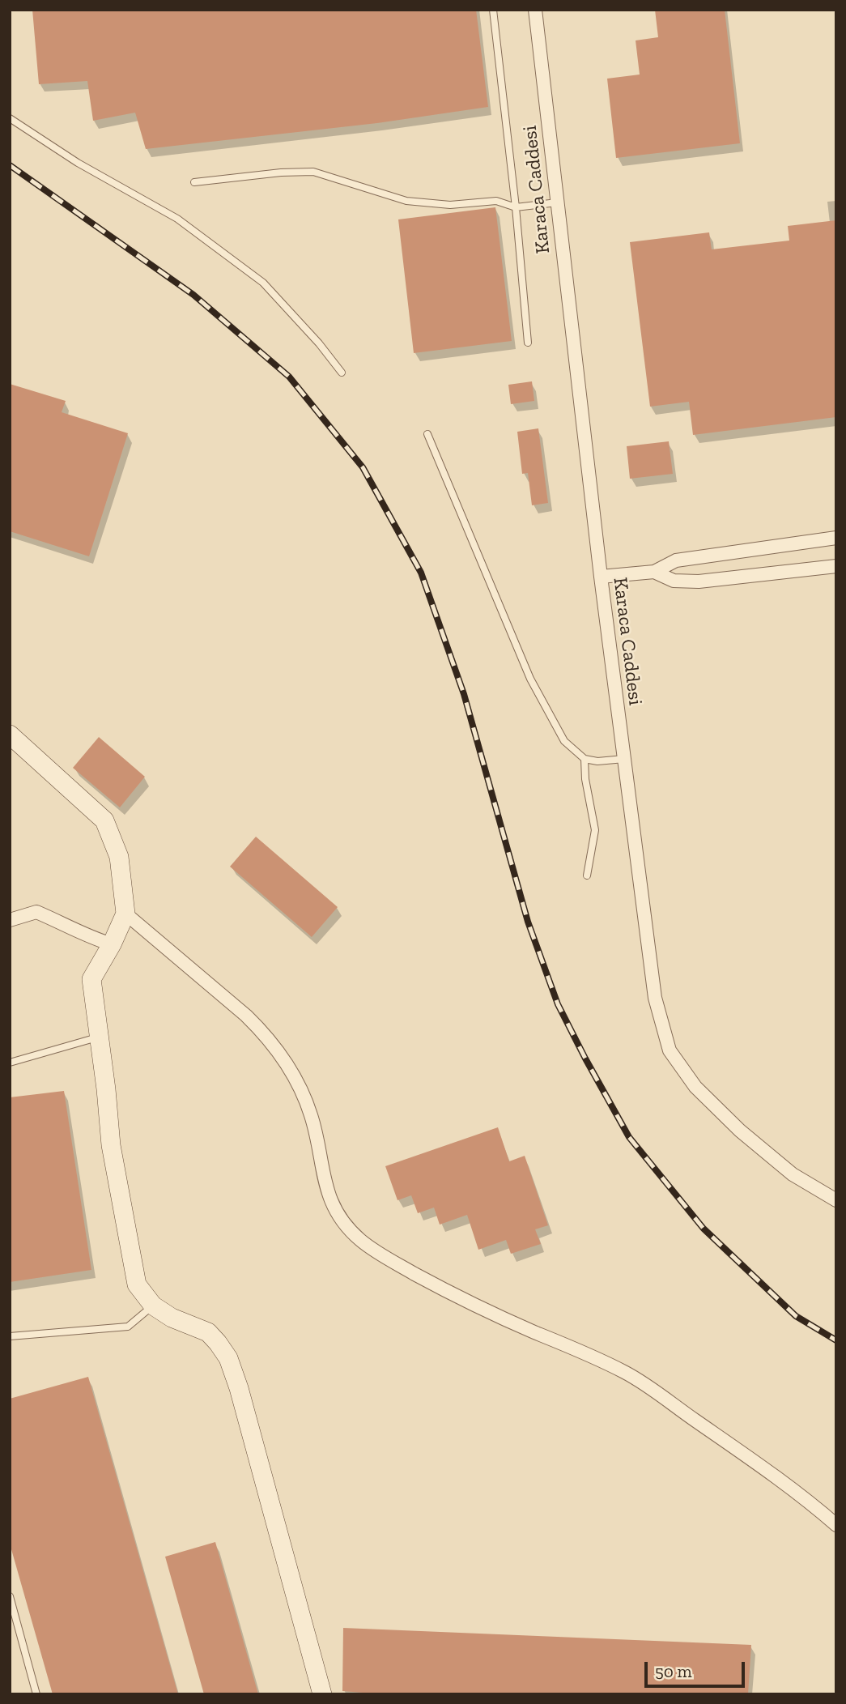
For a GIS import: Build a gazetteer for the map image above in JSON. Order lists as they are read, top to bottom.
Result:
{
  "streets": {
    "street": ["Karaca Caddesi"]
  },
  "scale_bar": "50 m"
}
